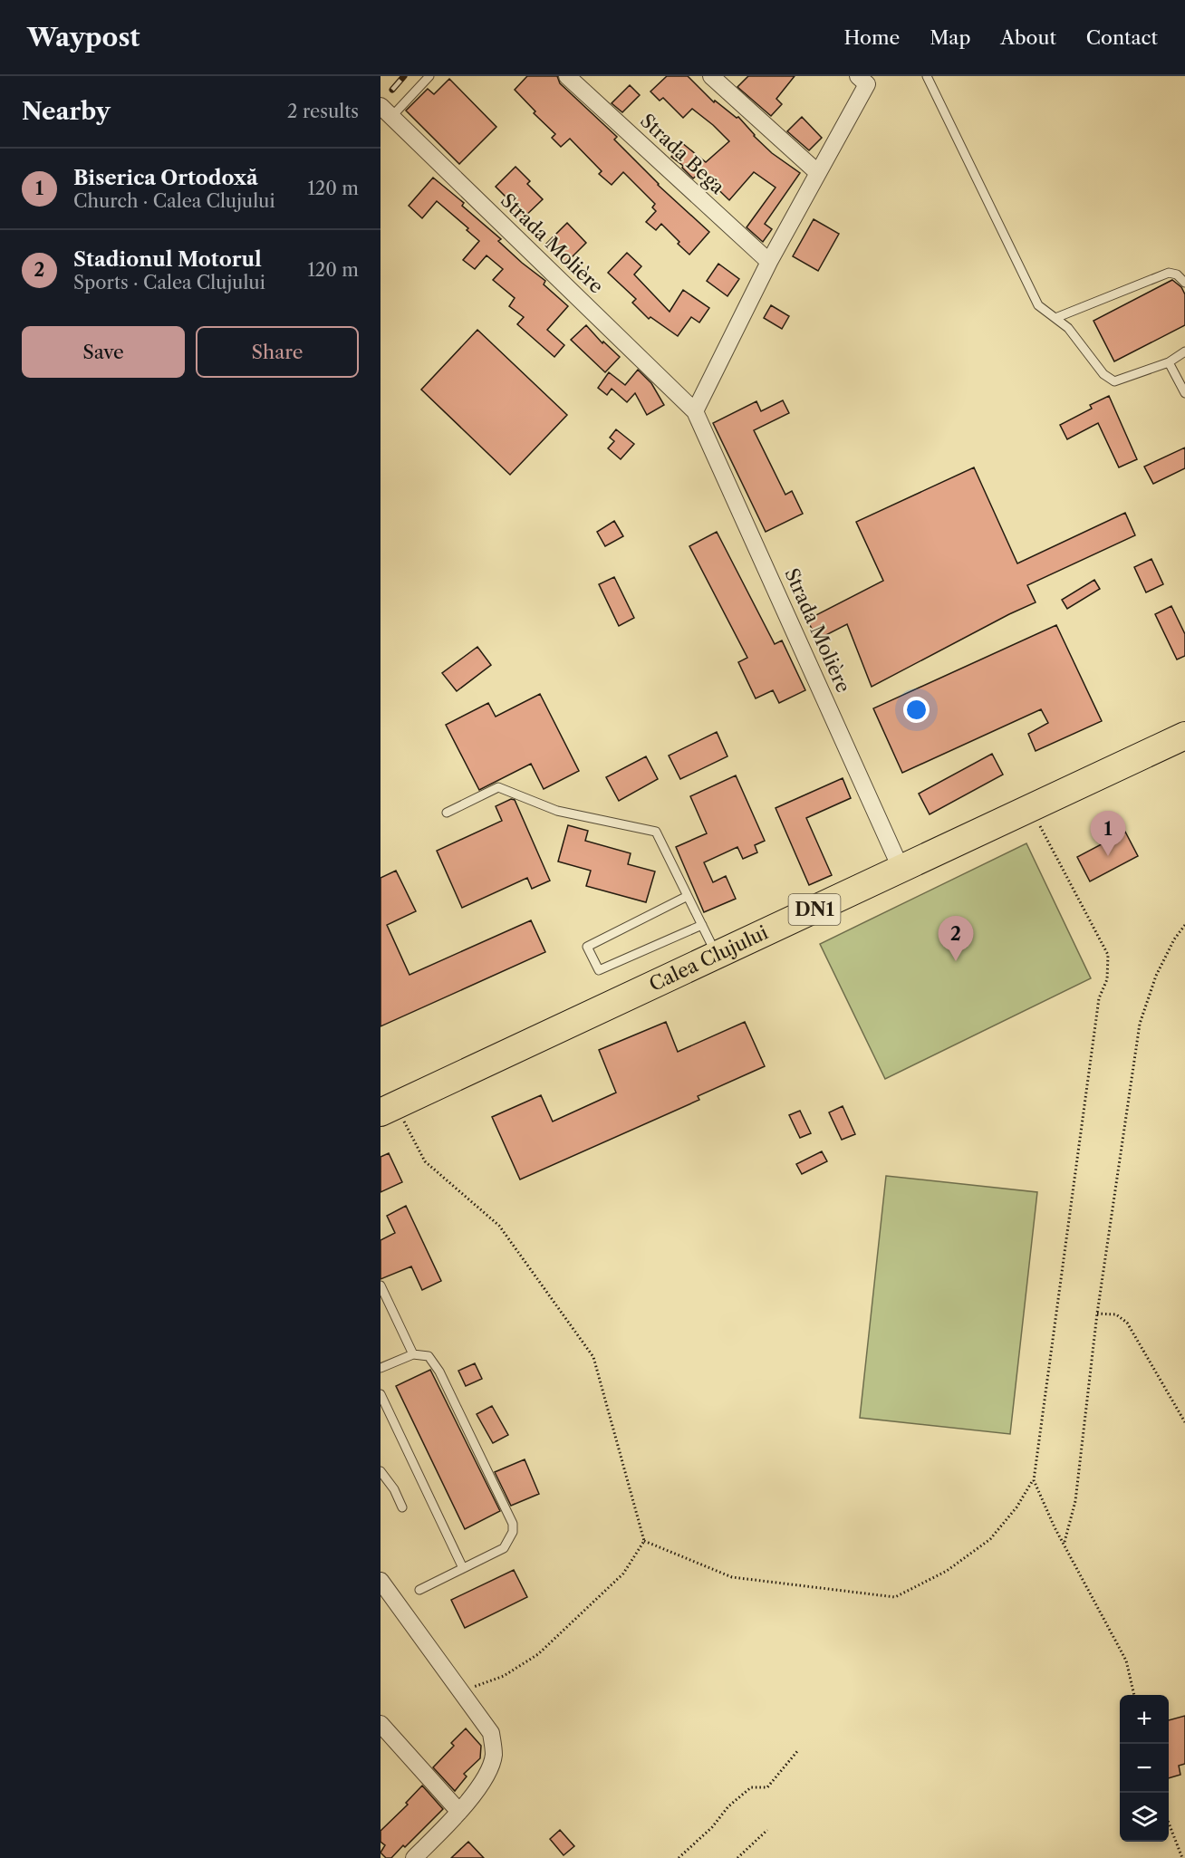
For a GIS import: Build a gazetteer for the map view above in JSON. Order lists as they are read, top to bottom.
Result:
{
  "streets": {
    "main road": ["DN1", "Calea Clujului"],
    "street": ["Strada Bega", "Strada Molière"]
  },
  "crossings": [
    ["Strada Molière", "Calea Clujului"]
  ],
  "page": {
    "header": "Waypost",
    "nav": [
      "Home",
      "Map",
      "About",
      "Contact"
    ],
    "heading": ["Nearby", "2 results"],
    "list": [
      {
        "mark": "1",
        "name": "Biserica Ortodoxă",
        "note": "Church · Calea Clujului",
        "value": "120 m"
      },
      {
        "mark": "2",
        "name": "Stadionul Motorul",
        "note": "Sports · Calea Clujului",
        "value": "120 m"
      }
    ],
    "buttons": ["Save", "Share"],
    "pins": ["1", "2"],
    "map_buttons": ["+", "−"]
  }
}
